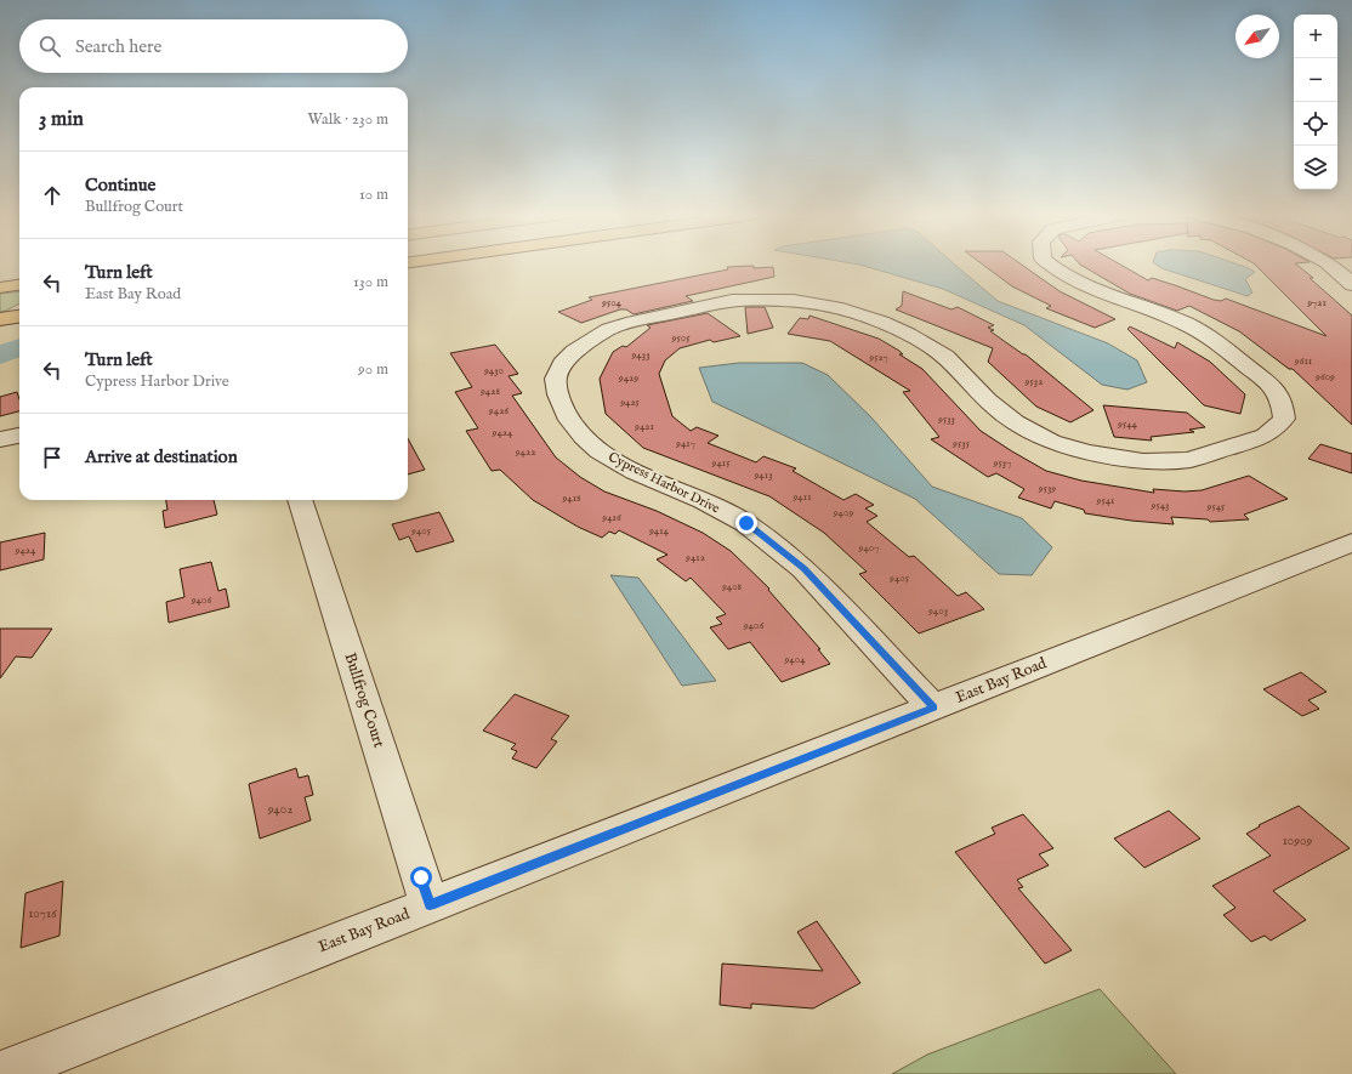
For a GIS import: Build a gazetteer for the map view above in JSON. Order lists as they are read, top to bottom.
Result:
{
  "streets": {
    "street": ["Cypress Harbor Drive", "East Bay Road", "Bullfrog Court"]
  },
  "crossings": [
    ["Cypress Harbor Drive", "East Bay Road"],
    ["East Bay Road", "Bullfrog Court"]
  ],
  "house_numbers": [
    "9504",
    "9721",
    "9505",
    "9433",
    "9527",
    "9611",
    "9430",
    "9609",
    "9429",
    "9532",
    "9428",
    "9425",
    "9426",
    "9533",
    "9544",
    "9421",
    "9424",
    "9417",
    "9535",
    "9422",
    "9415",
    "9537",
    "9413",
    "9539",
    "9411",
    "9418",
    "9541",
    "9543",
    "9545",
    "9409",
    "9416",
    "9405",
    "9414",
    "9407",
    "9424",
    "9412",
    "9405",
    "9408",
    "9406",
    "9403",
    "9406",
    "9404",
    "9402",
    "10909",
    "10716"
  ],
  "north": "bottom left",
  "page": {
    "map_buttons": ["+", "−"],
    "search": "Search here",
    "heading": ["3 min", "Walk · 230 m"],
    "list": [
      ["Continue", "Bullfrog Court", "10 m"],
      ["Turn left", "East Bay Road", "130 m"],
      ["Turn left", "Cypress Harbor Drive", "90 m"],
      "Arrive at destination"
    ]
  }
}
